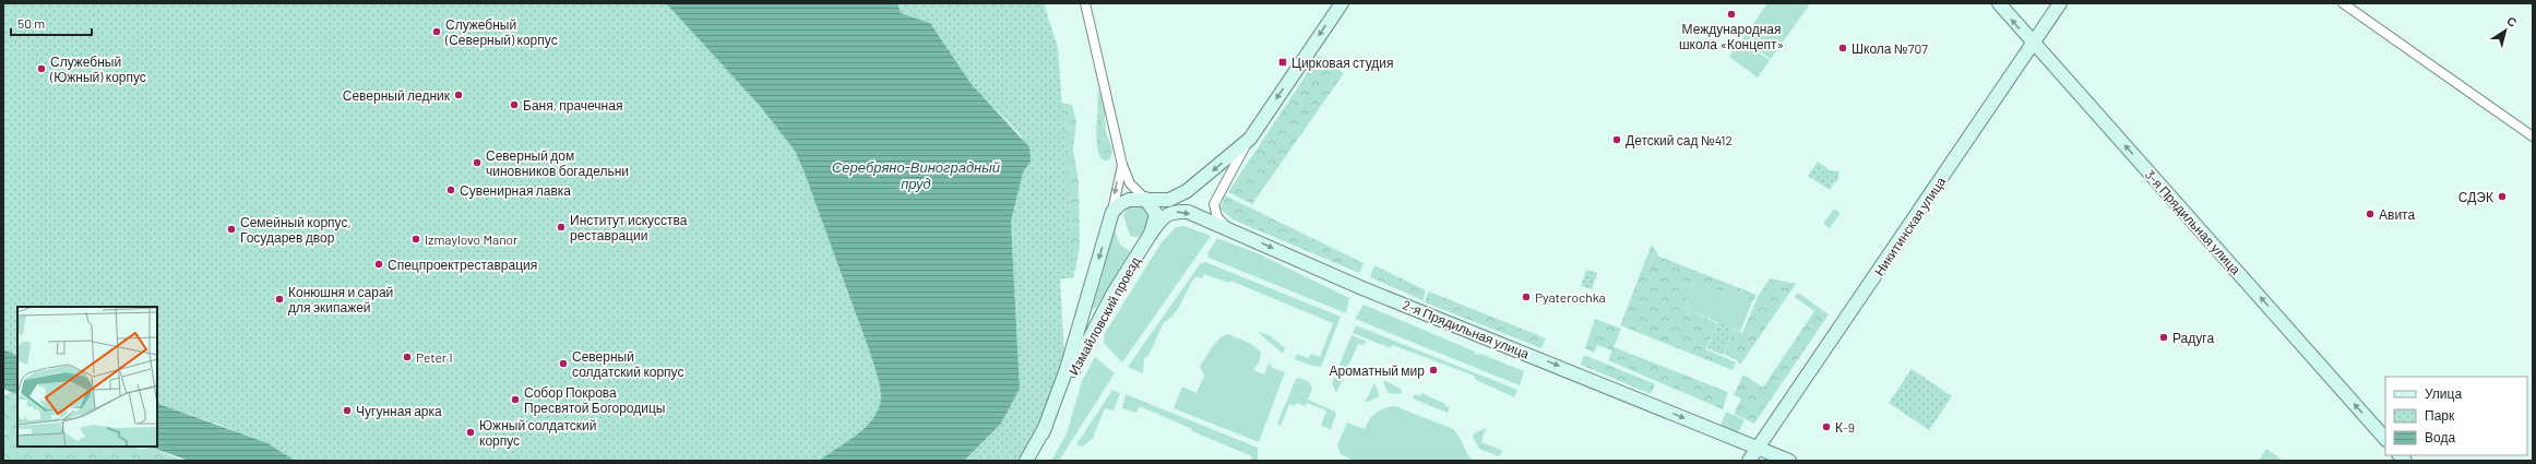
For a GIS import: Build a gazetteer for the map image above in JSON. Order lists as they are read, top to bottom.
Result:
{
  "streets": {
    "street": [
      "3-я Прядильная улица",
      "Никитинская улица",
      "Измайловский проезд",
      "2-я Прядильная улица"
    ]
  },
  "crossings": [
    ["3-я Прядильная улица", "Никитинская улица"],
    ["Никитинская улица", "2-я Прядильная улица"],
    ["Измайловский проезд", "2-я Прядильная улица"]
  ],
  "one_way": ["3-я Прядильная улица", "2-я Прядильная улица"],
  "water": ["Серебряно-Виноградный пруд"],
  "places": {
    "other": [
      "Международная школа «Концепт»",
      "Служебный (Северный) корпус",
      "Школа №707",
      "Служебный (Южный) корпус",
      "Северный ледник",
      "Баня, прачечная",
      "Детский сад №412",
      "Северный дом чиновников богадельни",
      "Сувенирная лавка",
      "СДЭК",
      "Авита",
      "Институт искусства реставрации",
      "Семейный корпус, Государев двор",
      "Izmaylovo Manor",
      "Спецпроектреставрация",
      "Pyaterochka",
      "Конюшня и сарай для экипажей",
      "Радуга",
      "Peter I",
      "Северный солдатский корпус",
      "Ароматный мир",
      "Собор Покрова Пресвятой Богородицы",
      "Чугунная арка",
      "К-9",
      "Южный солдатский корпус"
    ],
    "transit": ["Цирковая студия"]
  },
  "legend": ["Улица", "Парк", "Вода"],
  "scale_bar": "50 m",
  "north": "top right"
}
